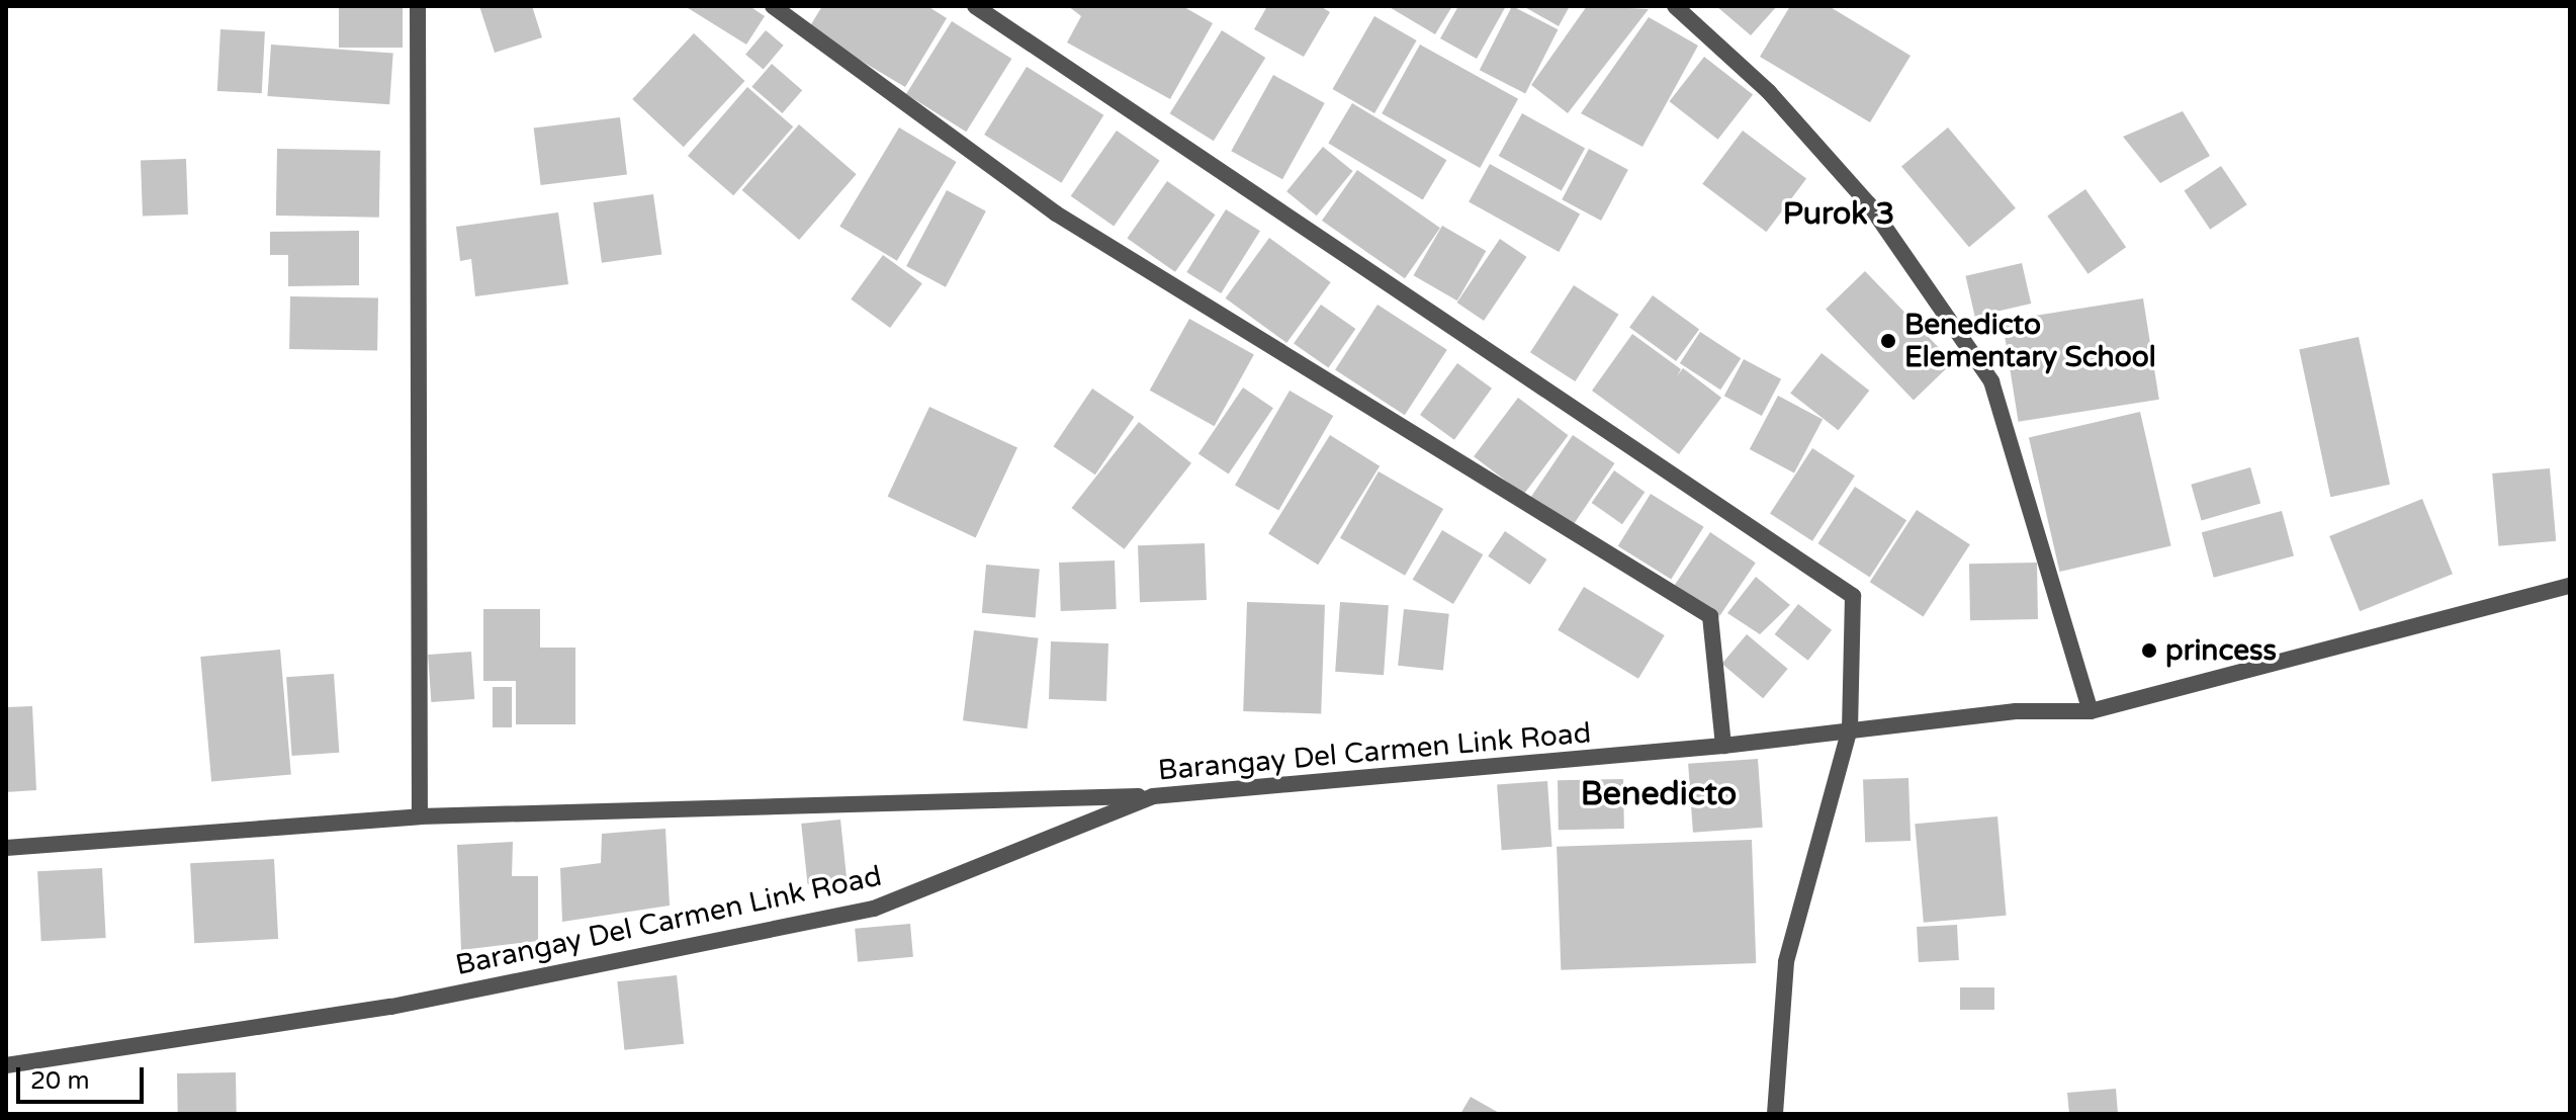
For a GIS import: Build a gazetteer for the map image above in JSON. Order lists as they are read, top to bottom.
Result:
{
  "streets": {
    "street": ["Barangay Del Carmen Link Road"]
  },
  "districts": ["Purok 3", "Benedicto"],
  "places": ["Benedicto Elementary School", "princess"],
  "scale_bar": "20 m"
}
